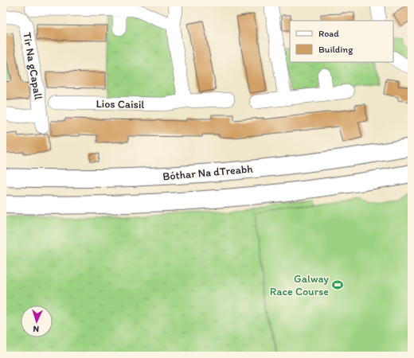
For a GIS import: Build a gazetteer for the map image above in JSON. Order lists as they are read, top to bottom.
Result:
{
  "streets": {
    "highway": ["Bóthar Na dTreabh"],
    "street": ["Tír Na gCapall", "Lios Caisil"]
  },
  "places": {
    "sports": ["Galway Race Course"]
  },
  "legend": ["Road", "Building"],
  "north": "bottom"
}
